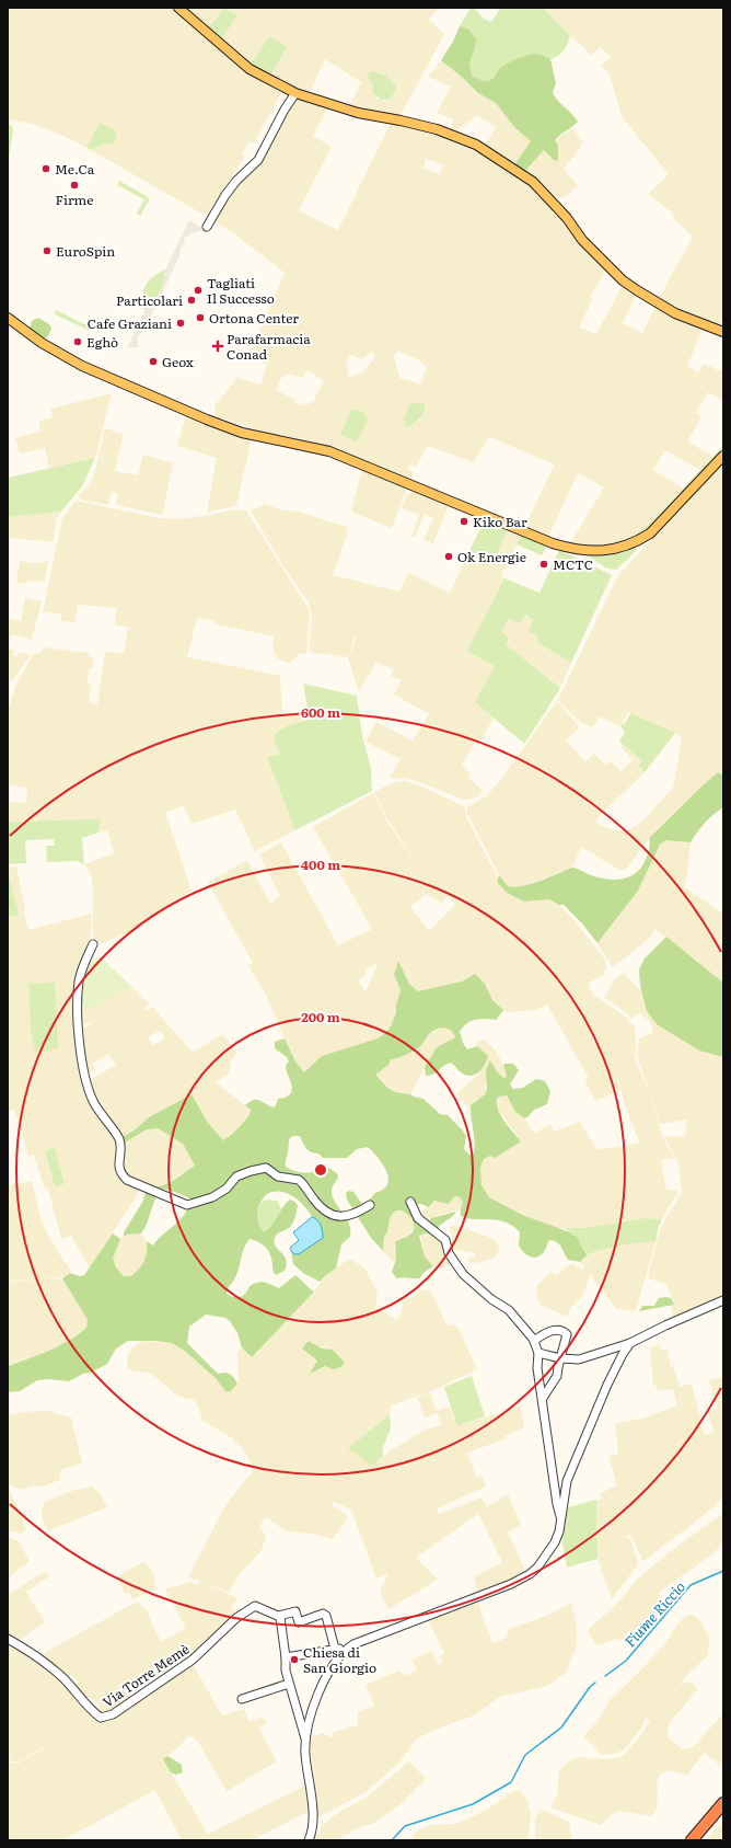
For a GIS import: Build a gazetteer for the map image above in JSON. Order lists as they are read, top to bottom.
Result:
{
  "streets": {
    "street": ["Via Torre Memè"]
  },
  "water": ["Fiume Riccio"],
  "places": {
    "other": [
      "Me.Ca",
      "Firme",
      "EuroSpin",
      "Tagliati Il Successo",
      "Particolari",
      "Ortona Center",
      "Cafe Graziani",
      "Eghò",
      "Geox",
      "Kiko Bar",
      "Ok Energie",
      "MCTC",
      "Chiesa di San Giorgio"
    ],
    "health": ["Parafarmacia Conad"]
  },
  "rings": ["600 m", "400 m", "200 m"]
}
